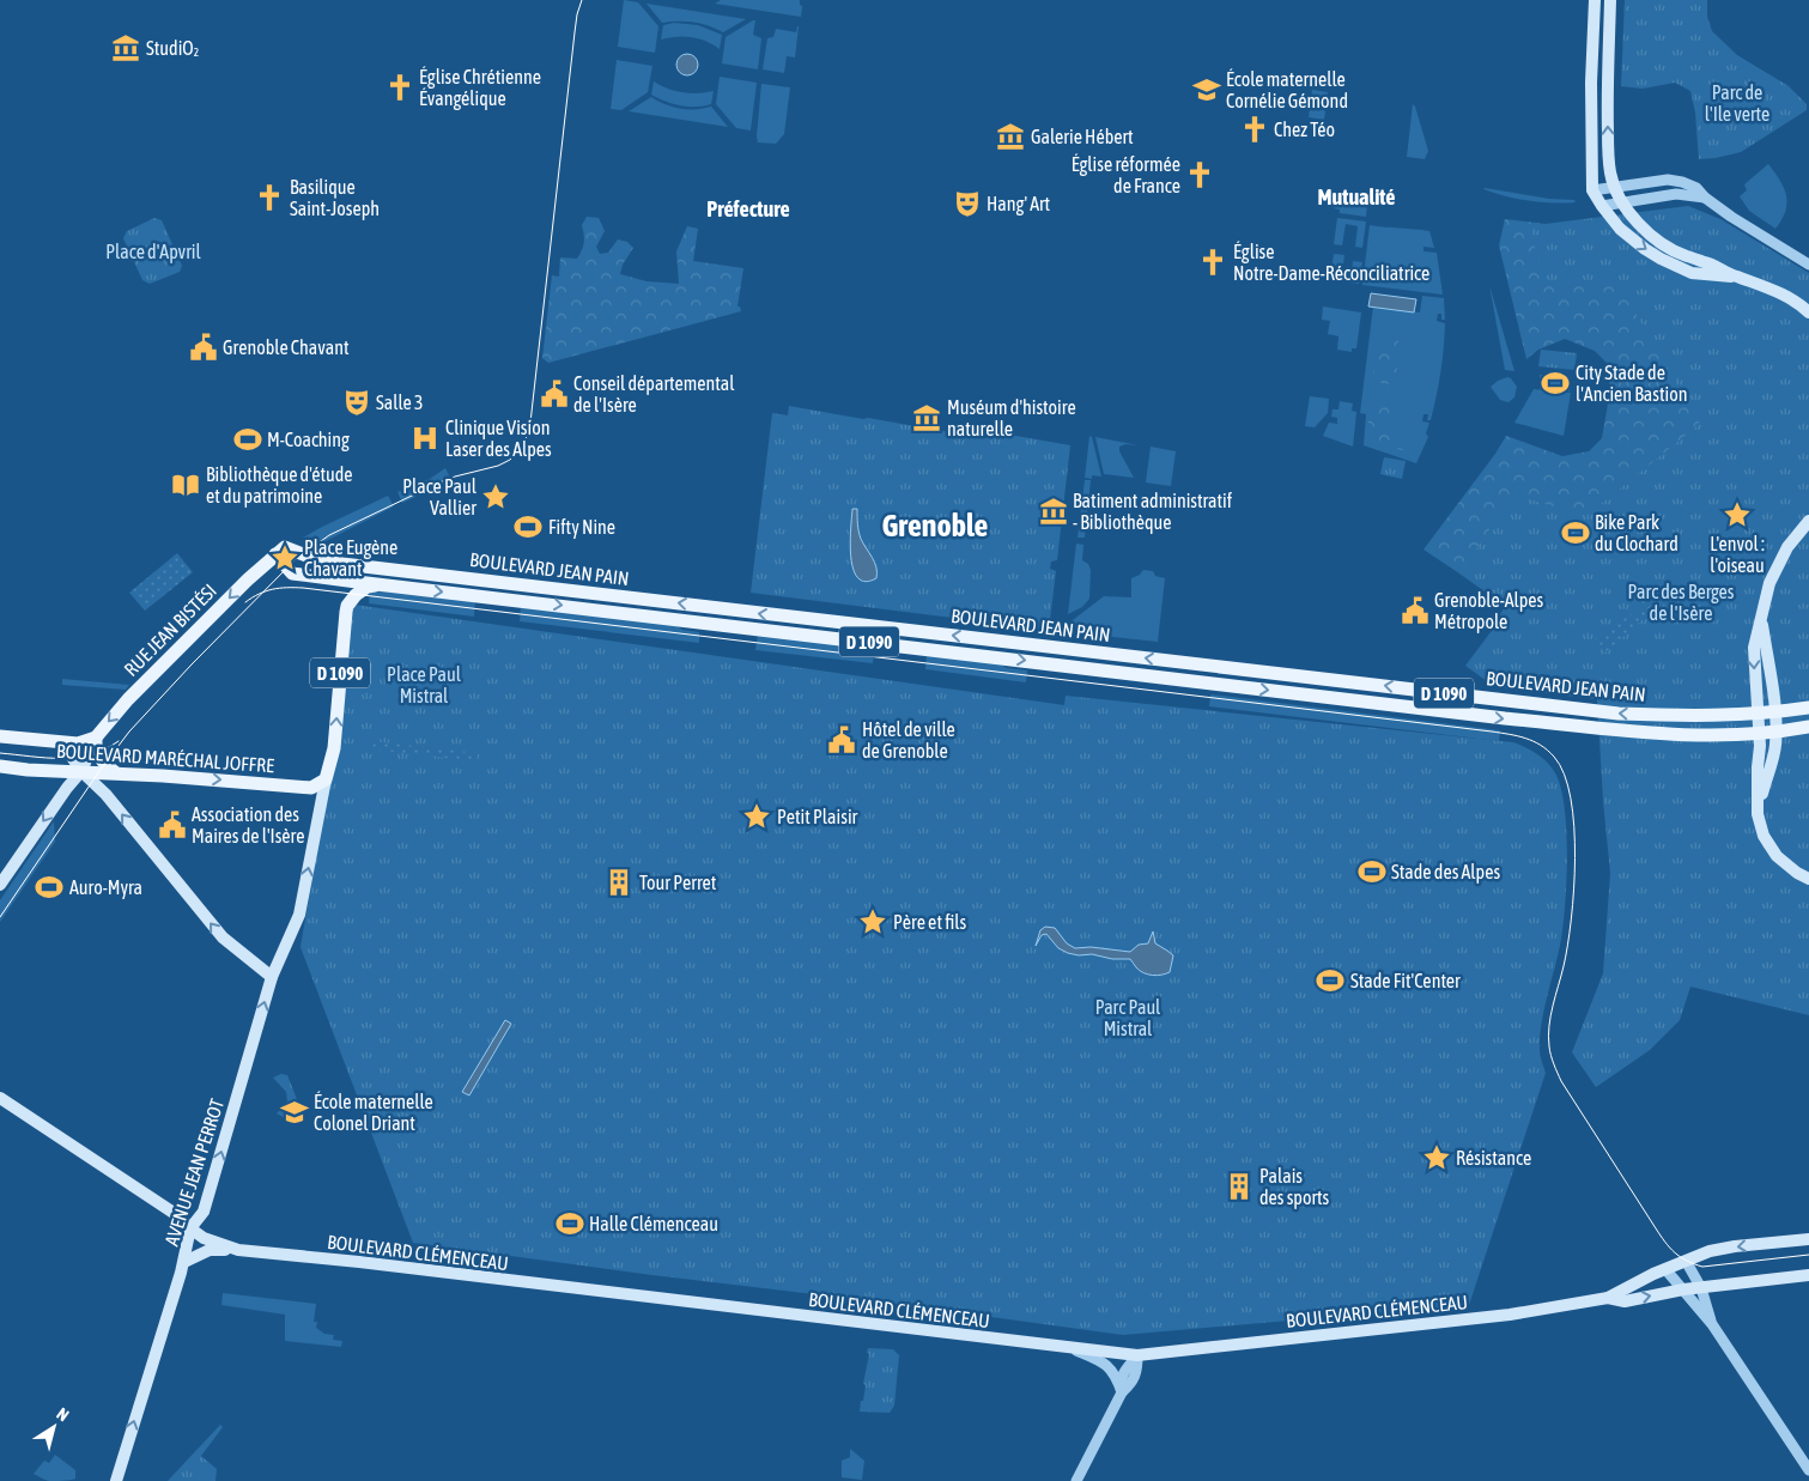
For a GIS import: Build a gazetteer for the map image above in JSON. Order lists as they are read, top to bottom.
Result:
{
  "streets": {
    "main road": [
      "BOULEVARD JEAN PAIN",
      "RUE JEAN BISTÉSI",
      "D 1090",
      "BOULEVARD MARÉCHAL JOFFRE",
      "AVENUE JEAN PERROT",
      "BOULEVARD CLÉMENCEAU"
    ]
  },
  "crossings": [
    ["BOULEVARD JEAN PAIN", "RUE JEAN BISTÉSI"],
    ["BOULEVARD JEAN PAIN", "D 1090"],
    ["RUE JEAN BISTÉSI", "BOULEVARD MARÉCHAL JOFFRE"],
    ["D 1090", "BOULEVARD MARÉCHAL JOFFRE"],
    ["AVENUE JEAN PERROT", "BOULEVARD CLÉMENCEAU"]
  ],
  "one_way": ["RUE JEAN BISTÉSI", "BOULEVARD MARÉCHAL JOFFRE", "AVENUE JEAN PERROT"],
  "districts": ["Mutualité", "Préfecture", "Grenoble"],
  "parks": [
    "Parc de l'Ile verte",
    "Place d'Apvril",
    "Parc des Berges de l'Isère",
    "Place Paul Mistral",
    "Parc Paul Mistral"
  ],
  "places": {
    "museum": [
      "StudiO₂",
      "Galerie Hébert",
      "Muséum d'histoire naturelle",
      "Batiment administratif - Bibliothèque"
    ],
    "church": [
      "Église Chrétienne Évangélique",
      "Chez Téo",
      "Église réformée de France",
      "Basilique Saint-Joseph",
      "Église Notre-Dame-Réconciliatrice"
    ],
    "school or university": ["École maternelle Cornélie Gémond", "École maternelle Colonel Driant"],
    "theatre": ["Hang' Art", "Salle 3"],
    "public building": [
      "Grenoble Chavant",
      "Conseil départemental de l'Isère",
      "Grenoble-Alpes Métropole",
      "Hôtel de ville de Grenoble",
      "Association des Maires de l'Isère"
    ],
    "sports": [
      "City Stade de l'Ancien Bastion",
      "M-Coaching",
      "Fifty Nine",
      "Bike Park du Clochard",
      "Stade des Alpes",
      "Auro-Myra",
      "Stade Fit'Center",
      "Halle Clémenceau"
    ],
    "hospital": ["Clinique Vision Laser des Alpes"],
    "library": ["Bibliothèque d'étude et du patrimoine"],
    "place": [
      "Place Paul Vallier",
      "L'envol : l'oiseau",
      "Place Eugène Chavant",
      "Petit Plaisir",
      "Père et fils",
      "Résistance"
    ],
    "building": ["Tour Perret", "Palais des sports"]
  },
  "north": "top right"
}
